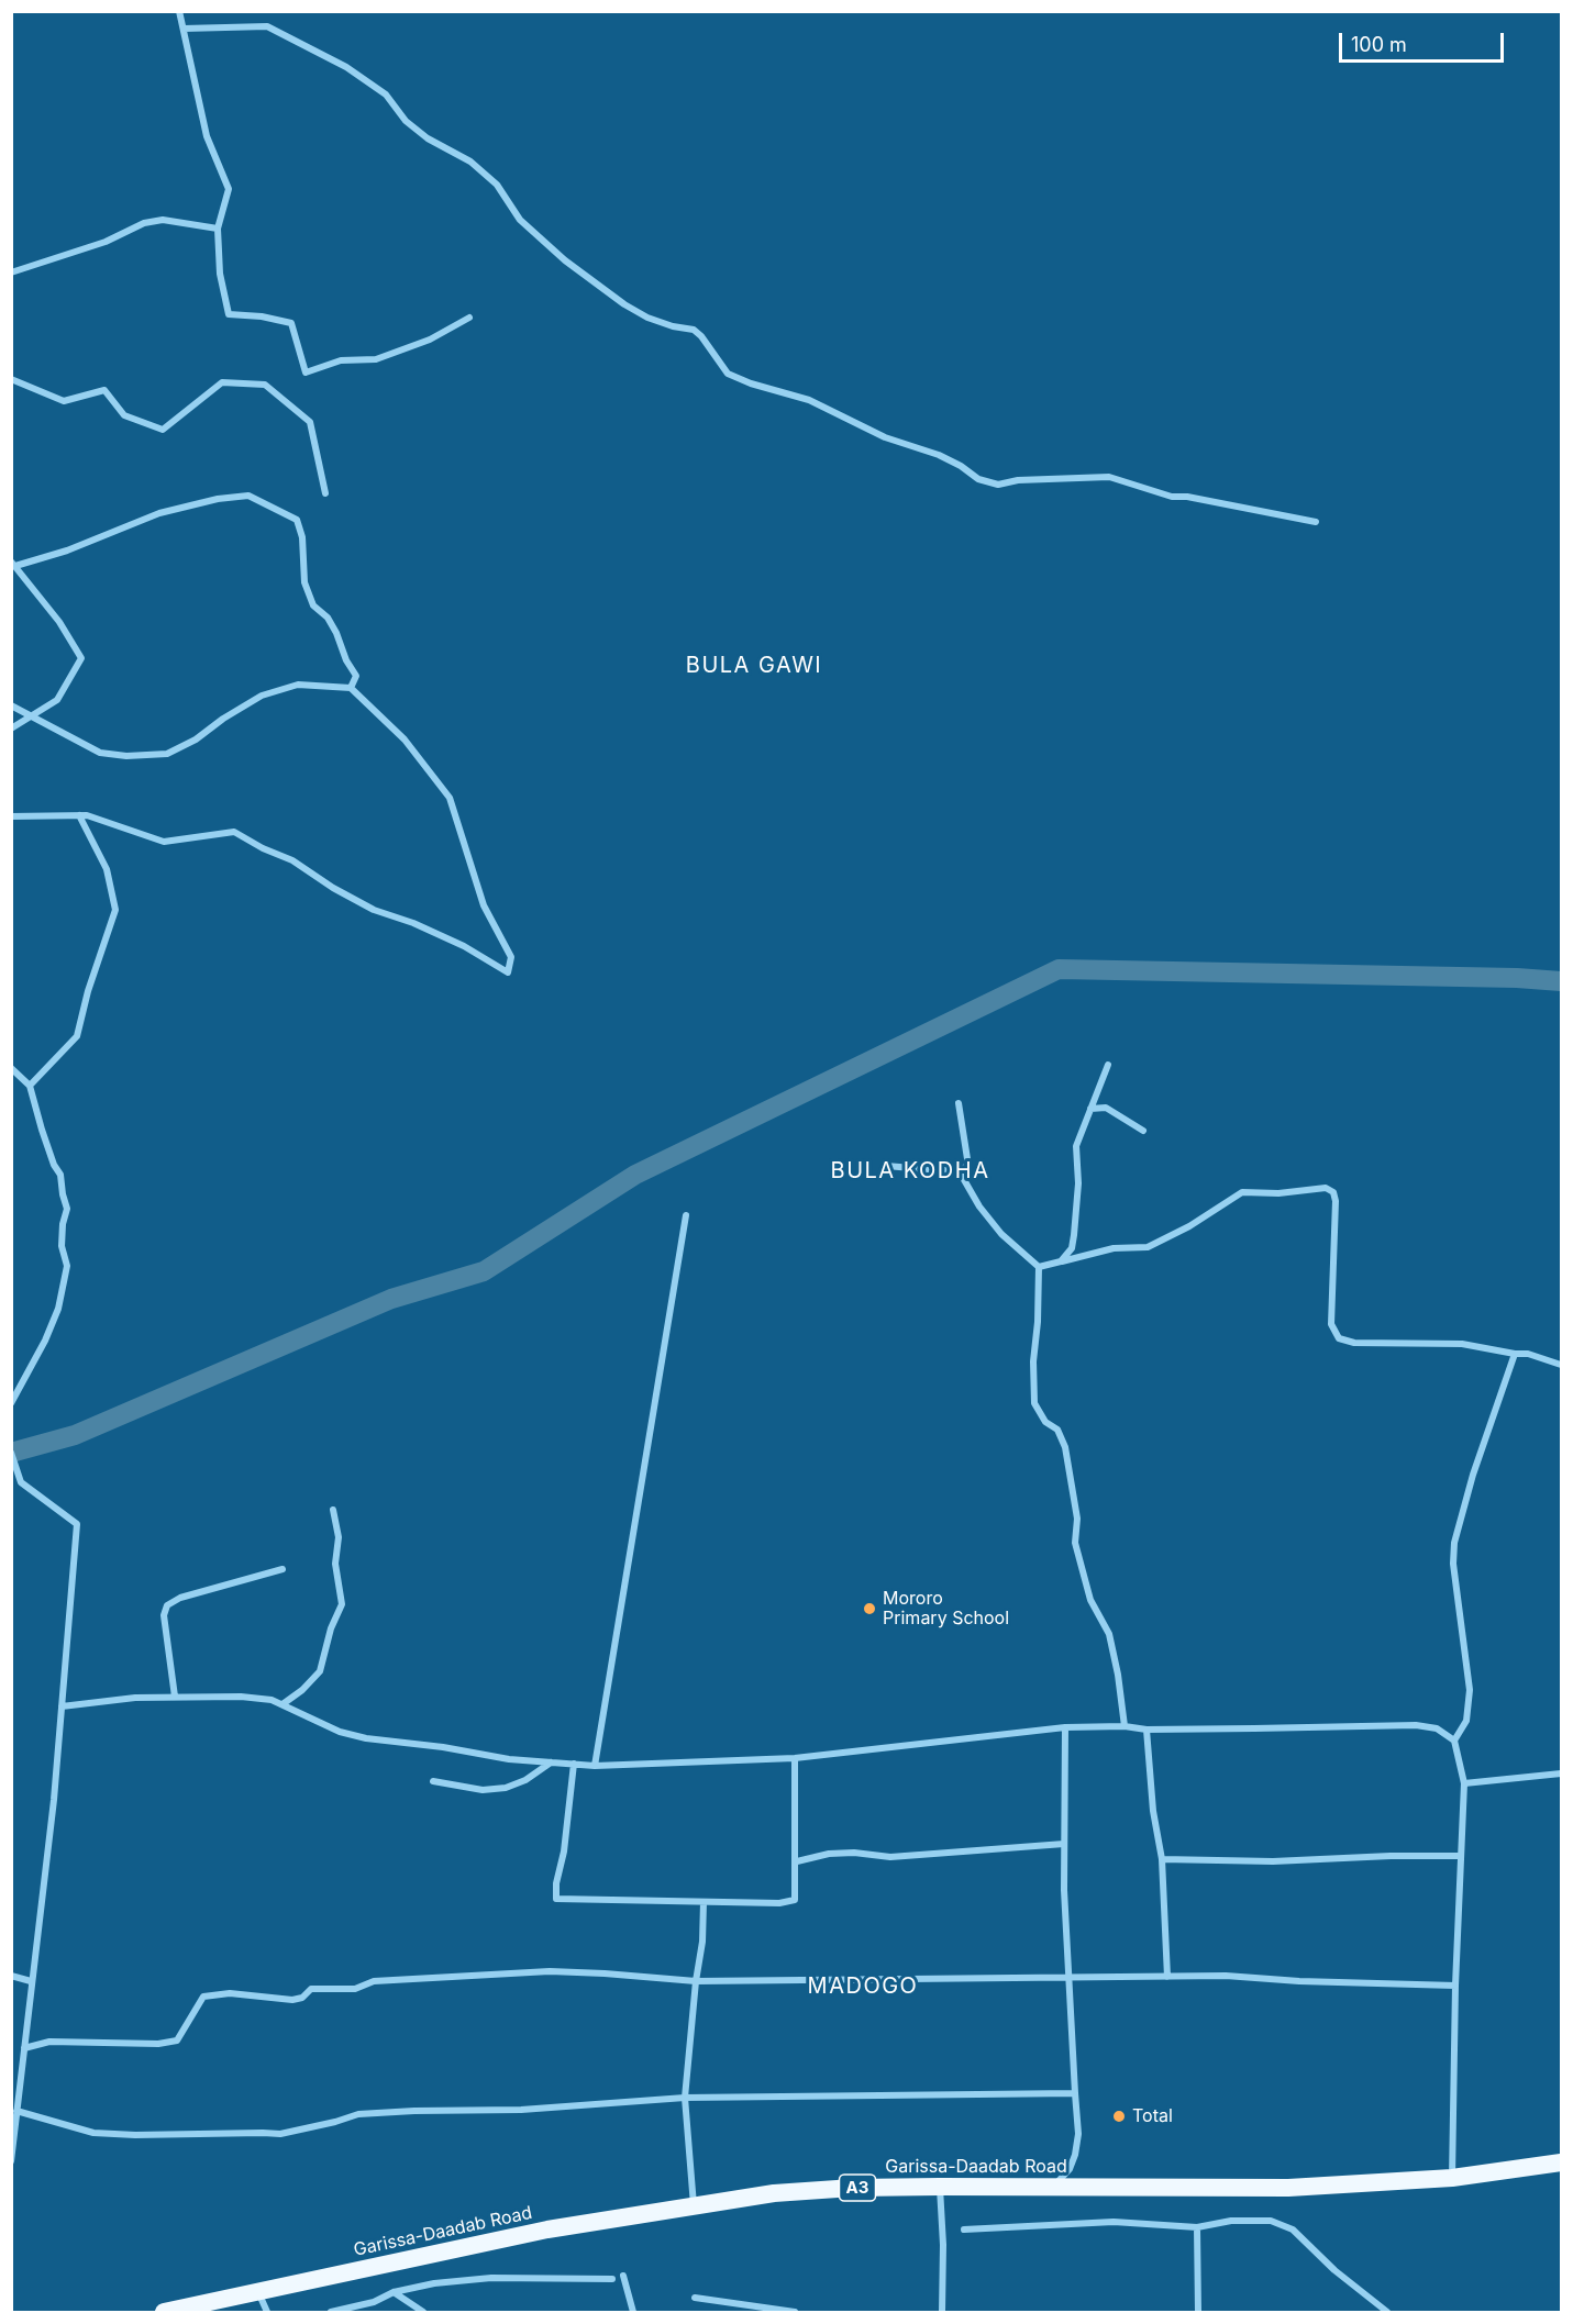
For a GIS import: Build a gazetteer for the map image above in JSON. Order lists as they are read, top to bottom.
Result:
{
  "streets": {
    "highway": ["Garissa-Daadab Road", "A3"]
  },
  "districts": ["BULA GAWI", "BULA KODHA", "MADOGO"],
  "places": ["Mororo Primary School", "Total"],
  "scale_bar": "100 m"
}
